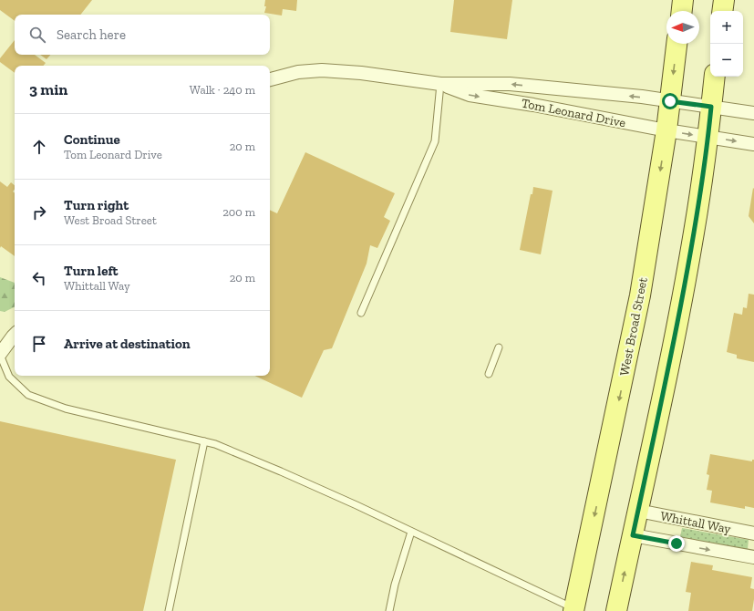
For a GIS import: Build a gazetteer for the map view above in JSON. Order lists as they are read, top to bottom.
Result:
{
  "streets": {
    "main road": ["West Broad Street"],
    "street": ["Tom Leonard Drive", "Whittall Way"]
  },
  "crossings": [
    ["Tom Leonard Drive", "West Broad Street"]
  ],
  "north": "left",
  "page": {
    "map_buttons": ["+", "−"],
    "search": "Search here",
    "heading": ["3 min", "Walk · 240 m"],
    "list": [
      ["Continue", "Tom Leonard Drive", "20 m"],
      ["Turn right", "West Broad Street", "200 m"],
      ["Turn left", "Whittall Way", "20 m"],
      "Arrive at destination"
    ]
  }
}
